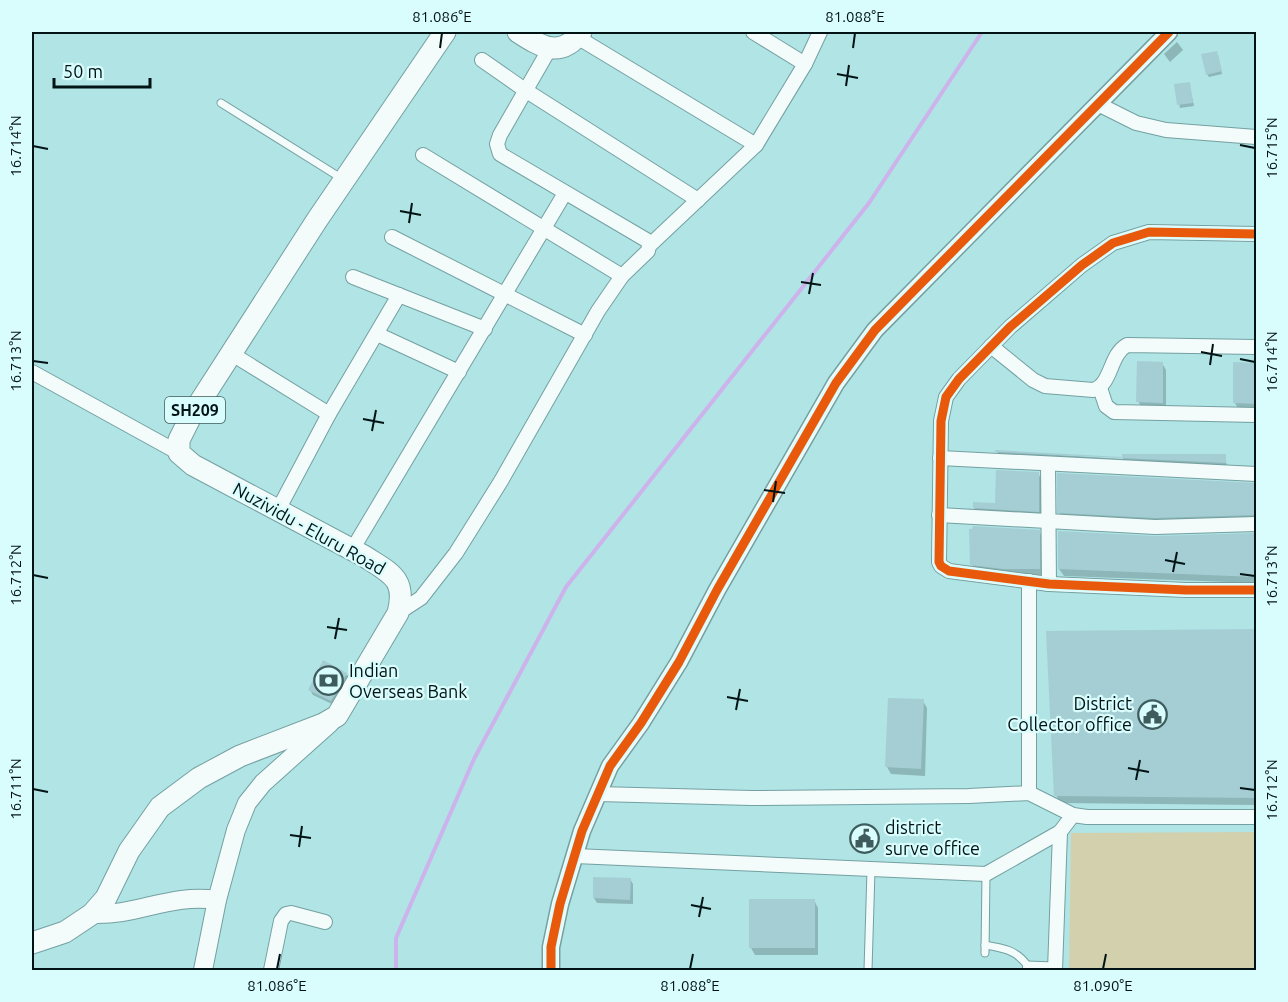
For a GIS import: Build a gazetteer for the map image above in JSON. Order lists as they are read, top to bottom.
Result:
{
  "streets": {
    "main road": ["SH209", "Nuzividu - Eluru Road"]
  },
  "crossings": [
    ["SH209", "Nuzividu - Eluru Road"]
  ],
  "places": {
    "bank": ["Indian Overseas Bank"],
    "public building": ["District Collector office", "district surve office"]
  },
  "scale_bar": "50 m",
  "coordinates": [
    "81.086°E",
    "81.088°E",
    "16.714°N",
    "16.715°N",
    "16.713°N",
    "16.712°N",
    "16.711°N",
    "81.090°E"
  ]
}
